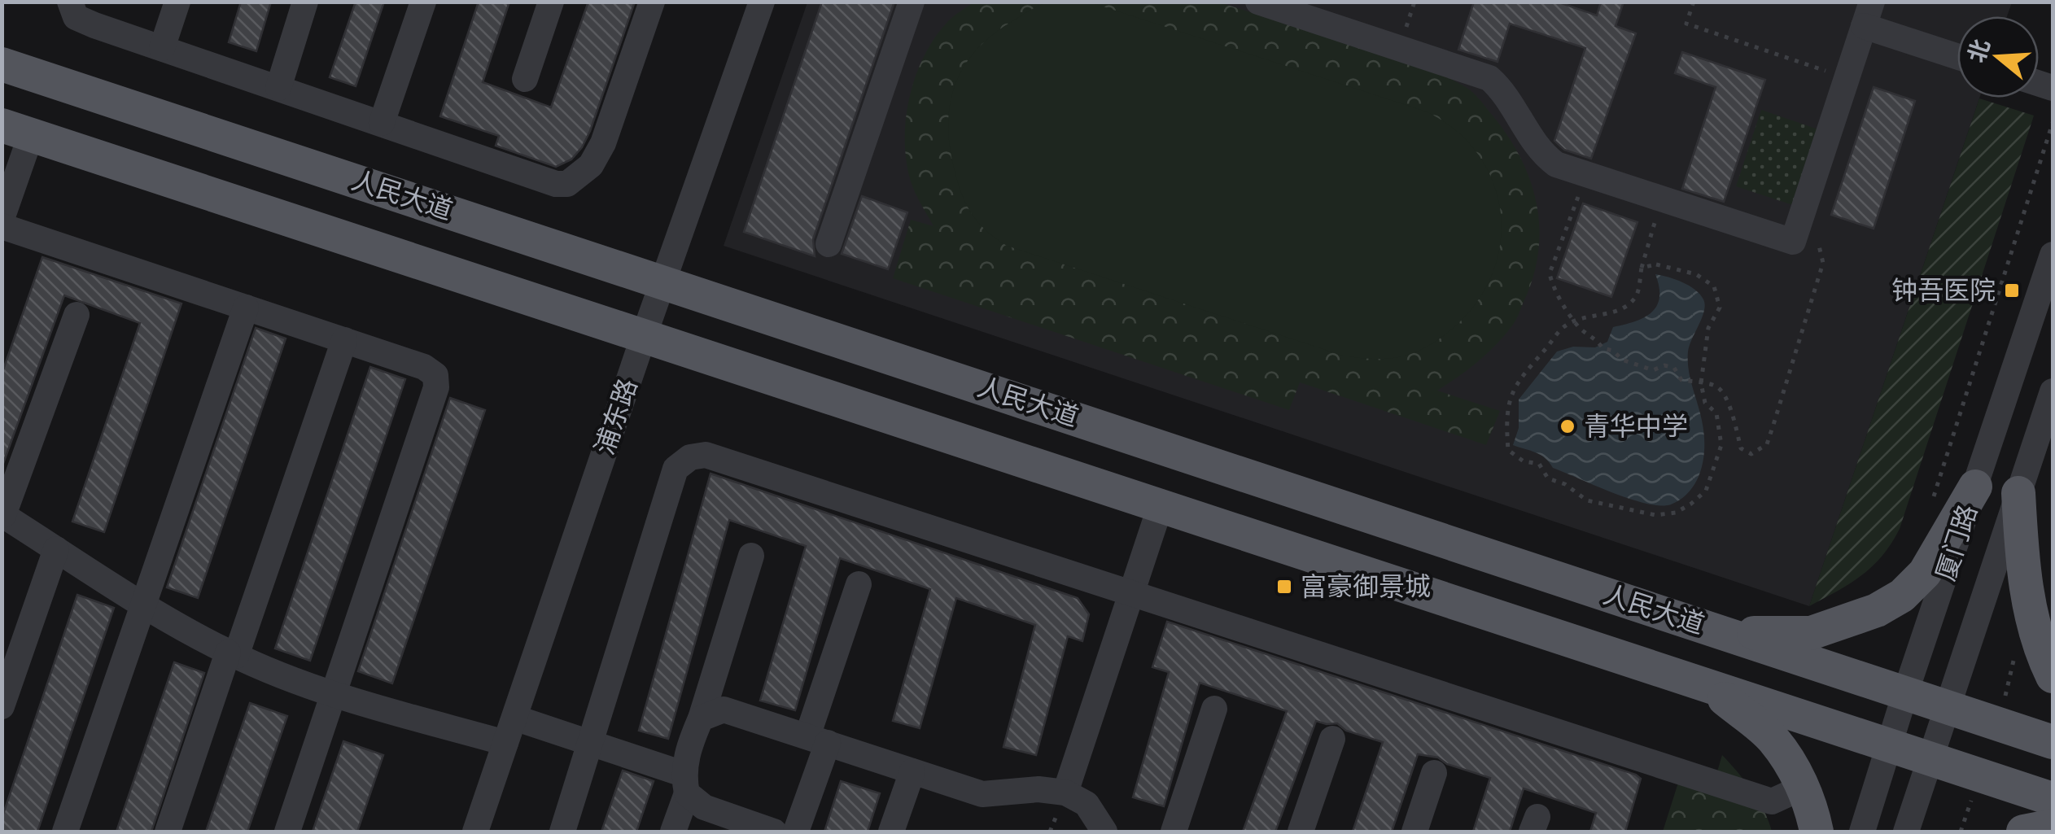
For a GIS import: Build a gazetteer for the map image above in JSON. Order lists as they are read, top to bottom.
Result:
{
  "streets": {
    "main road": ["人民大道"],
    "street": ["浦东路", "厦门路"]
  },
  "crossings": [
    ["人民大道", "浦东路"],
    ["人民大道", "厦门路"]
  ],
  "places": {
    "transit": ["钟吾医院", "富豪御景城"],
    "other": ["青华中学"]
  },
  "north": "left"
}
